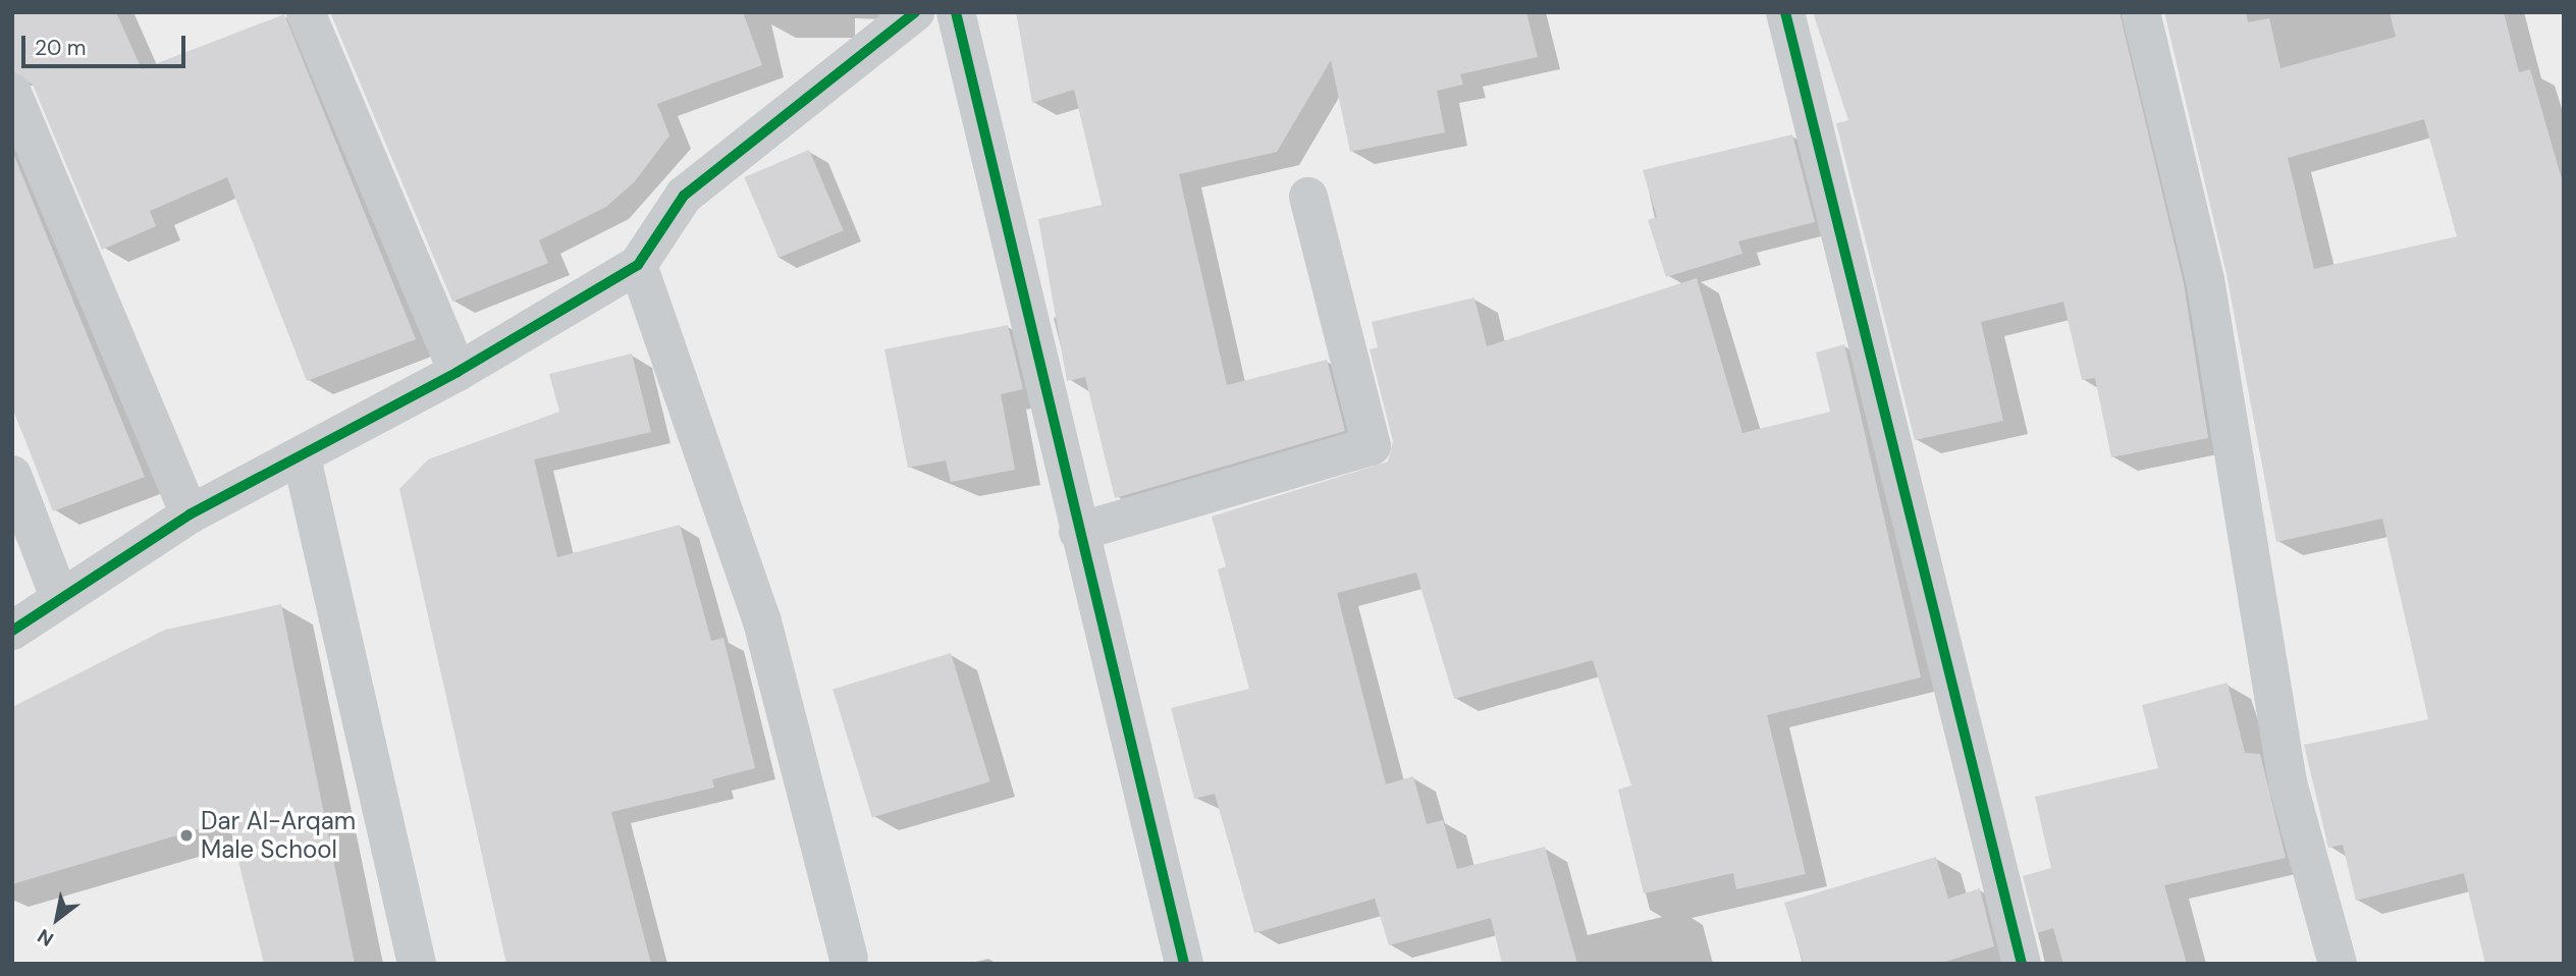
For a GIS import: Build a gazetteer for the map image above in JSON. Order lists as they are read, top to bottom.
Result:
{
  "places": ["Dar Al-Arqam Male School"],
  "scale_bar": "20 m",
  "north": "bottom left"
}
